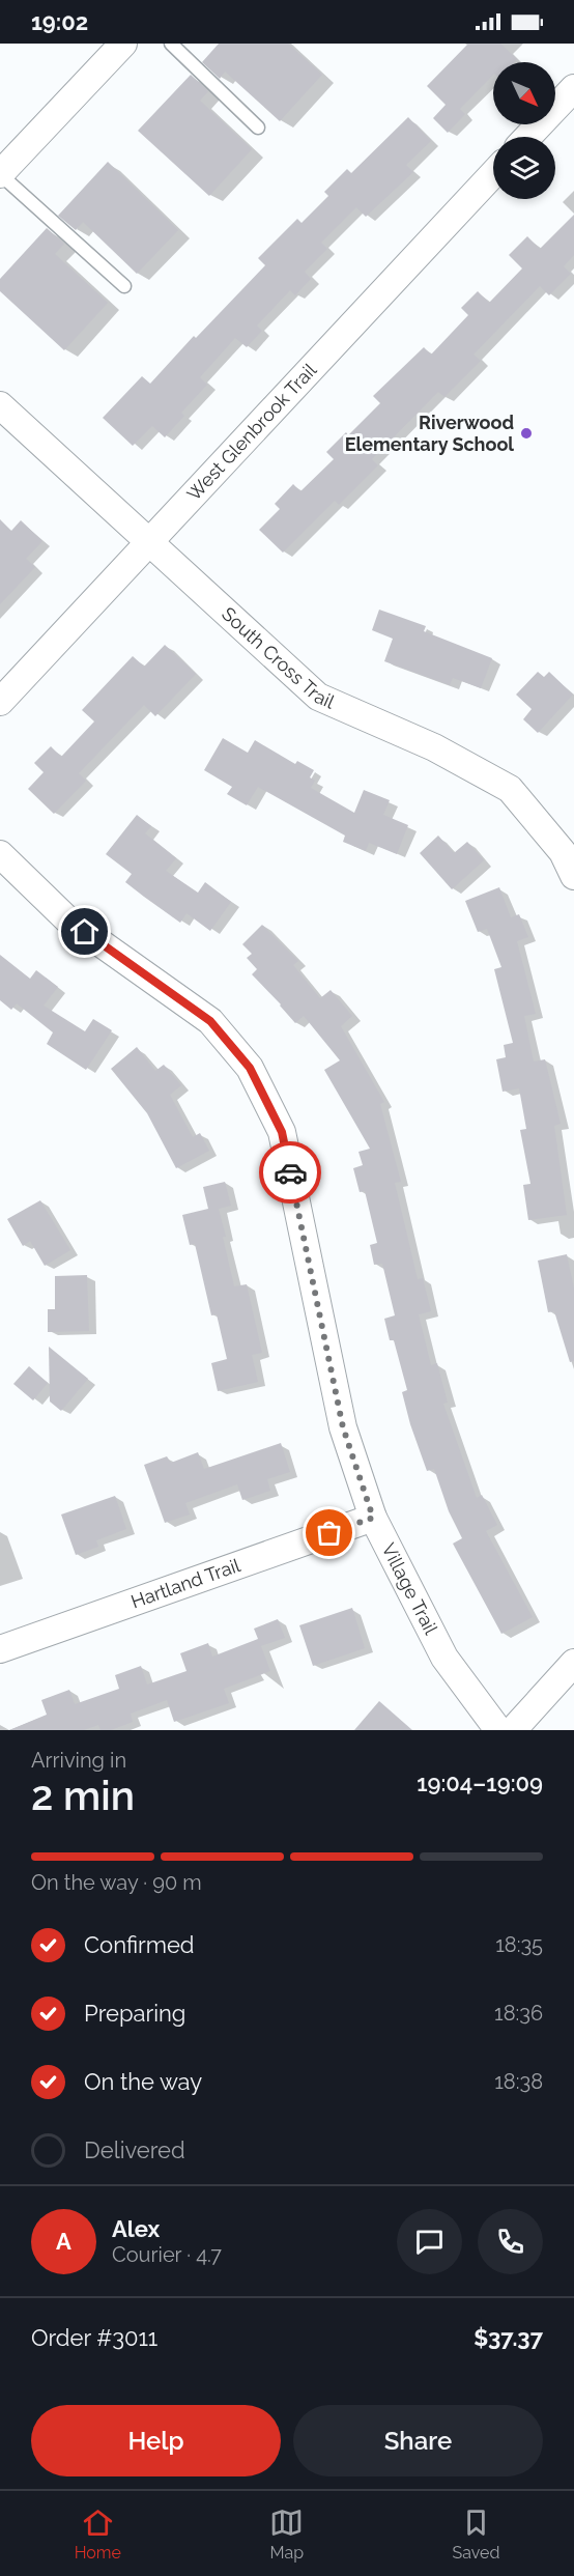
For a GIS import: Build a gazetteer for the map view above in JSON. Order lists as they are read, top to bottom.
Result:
{
  "streets": {
    "street": [
      "West Glenbrook Trail",
      "South Cross Trail",
      "Hartland Trail",
      "Village Trail"
    ]
  },
  "crossings": [
    ["West Glenbrook Trail", "South Cross Trail"],
    ["Hartland Trail", "Village Trail"]
  ],
  "places": ["Riverwood Elementary School"],
  "north": "bottom right",
  "page": {
    "status": "19:02",
    "heading": ["2 min", "Arriving in", "19:04–19:09"],
    "panel": [
      "Alex",
      "Courier · 4.7",
      "Order #3011",
      "$37.37"
    ],
    "bar": "On the way · 90 m",
    "list": [
      ["Confirmed", "18:35"],
      ["Preparing", "18:36"],
      ["On the way", "18:38"],
      "Delivered"
    ],
    "round": "A",
    "buttons": ["Help", "Share"],
    "tabs": ["Home", "Map", "Saved"]
  }
}
